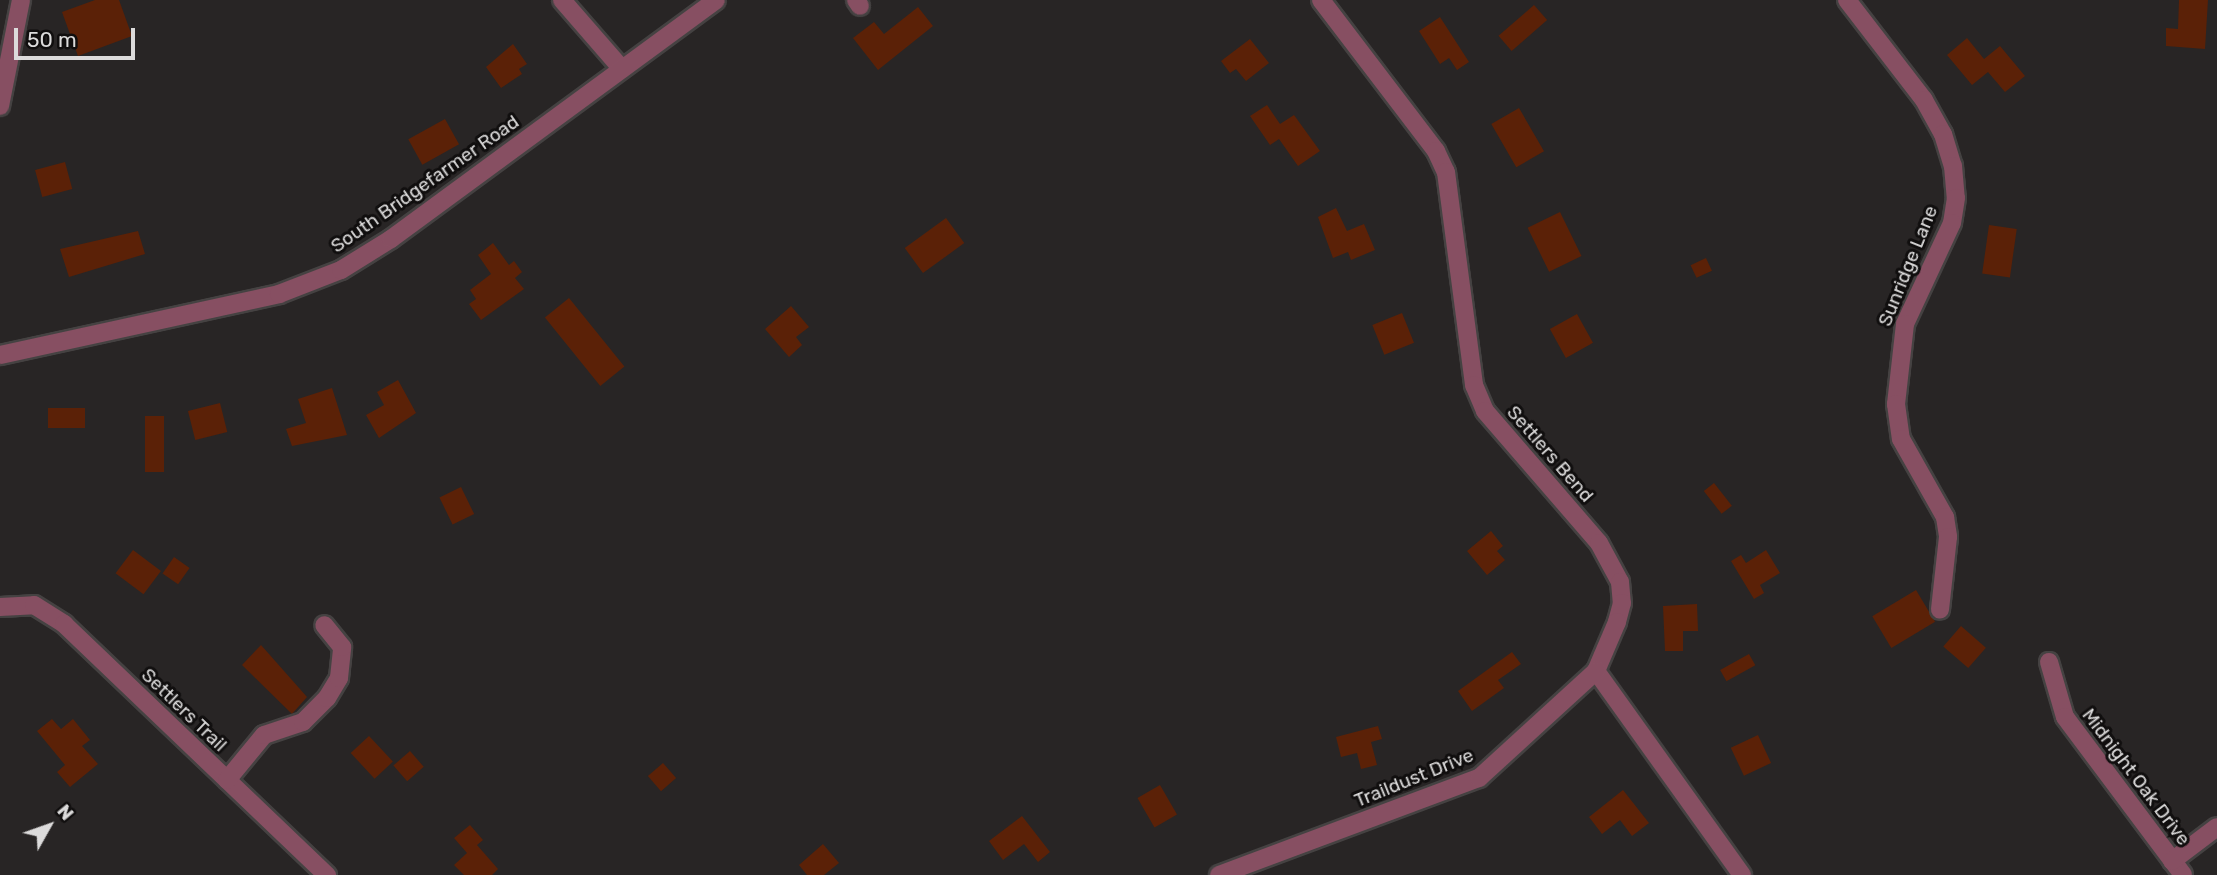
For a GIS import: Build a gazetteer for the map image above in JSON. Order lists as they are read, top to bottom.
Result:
{
  "streets": {
    "street": [
      "South Bridgefarmer Road",
      "Sunridge Lane",
      "Settlers Bend",
      "Settlers Trail",
      "Midnight Oak Drive",
      "Traildust Drive"
    ]
  },
  "crossings": [
    ["Settlers Bend", "Traildust Drive"]
  ],
  "scale_bar": "50 m",
  "north": "top right"
}
